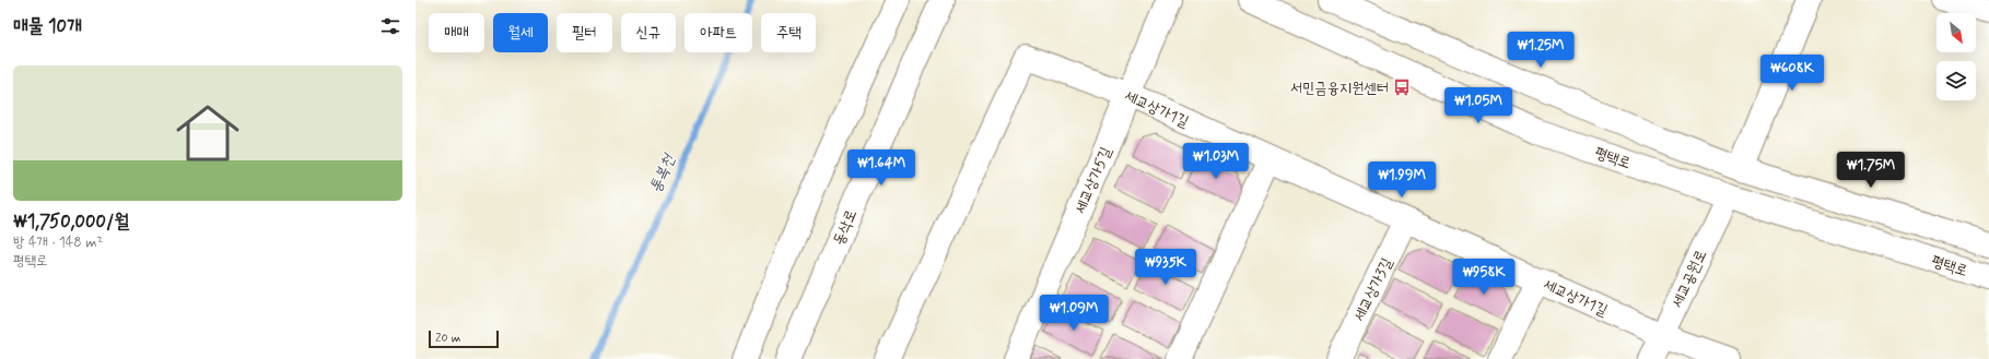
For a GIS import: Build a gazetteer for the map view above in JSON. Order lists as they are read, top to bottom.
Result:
{
  "streets": {
    "street": [
      "세교상가1길",
      "평택로",
      "세교상가5길",
      "동삭로",
      "세교공원로",
      "세교상가3길"
    ]
  },
  "crossings": [
    ["세교상가1길", "세교상가5길"],
    ["세교상가1길", "세교공원로"],
    ["세교상가1길", "세교상가3길"],
    ["평택로", "세교공원로"]
  ],
  "water": ["통복천"],
  "places": {
    "bus stop": ["서민금융지원센터"]
  },
  "scale_bar": "20 m",
  "north": "bottom right",
  "page": {
    "heading": "매물 10개",
    "chip": [
      "매매",
      "월세",
      "필터",
      "신규",
      "아파트",
      "주택"
    ],
    "price": [
      "₩1.25M",
      "₩608K",
      "₩1.05M",
      "₩1.03M",
      "₩1.64M",
      "₩1.75M",
      "₩1.99M",
      "₩935K",
      "₩958K",
      "₩1.09M"
    ],
    "list": [
      {
        "name": "₩1,750,000/월",
        "note": "방 4개 · 148 m² · 평택로"
      }
    ],
    "scale": "20 m"
  }
}
